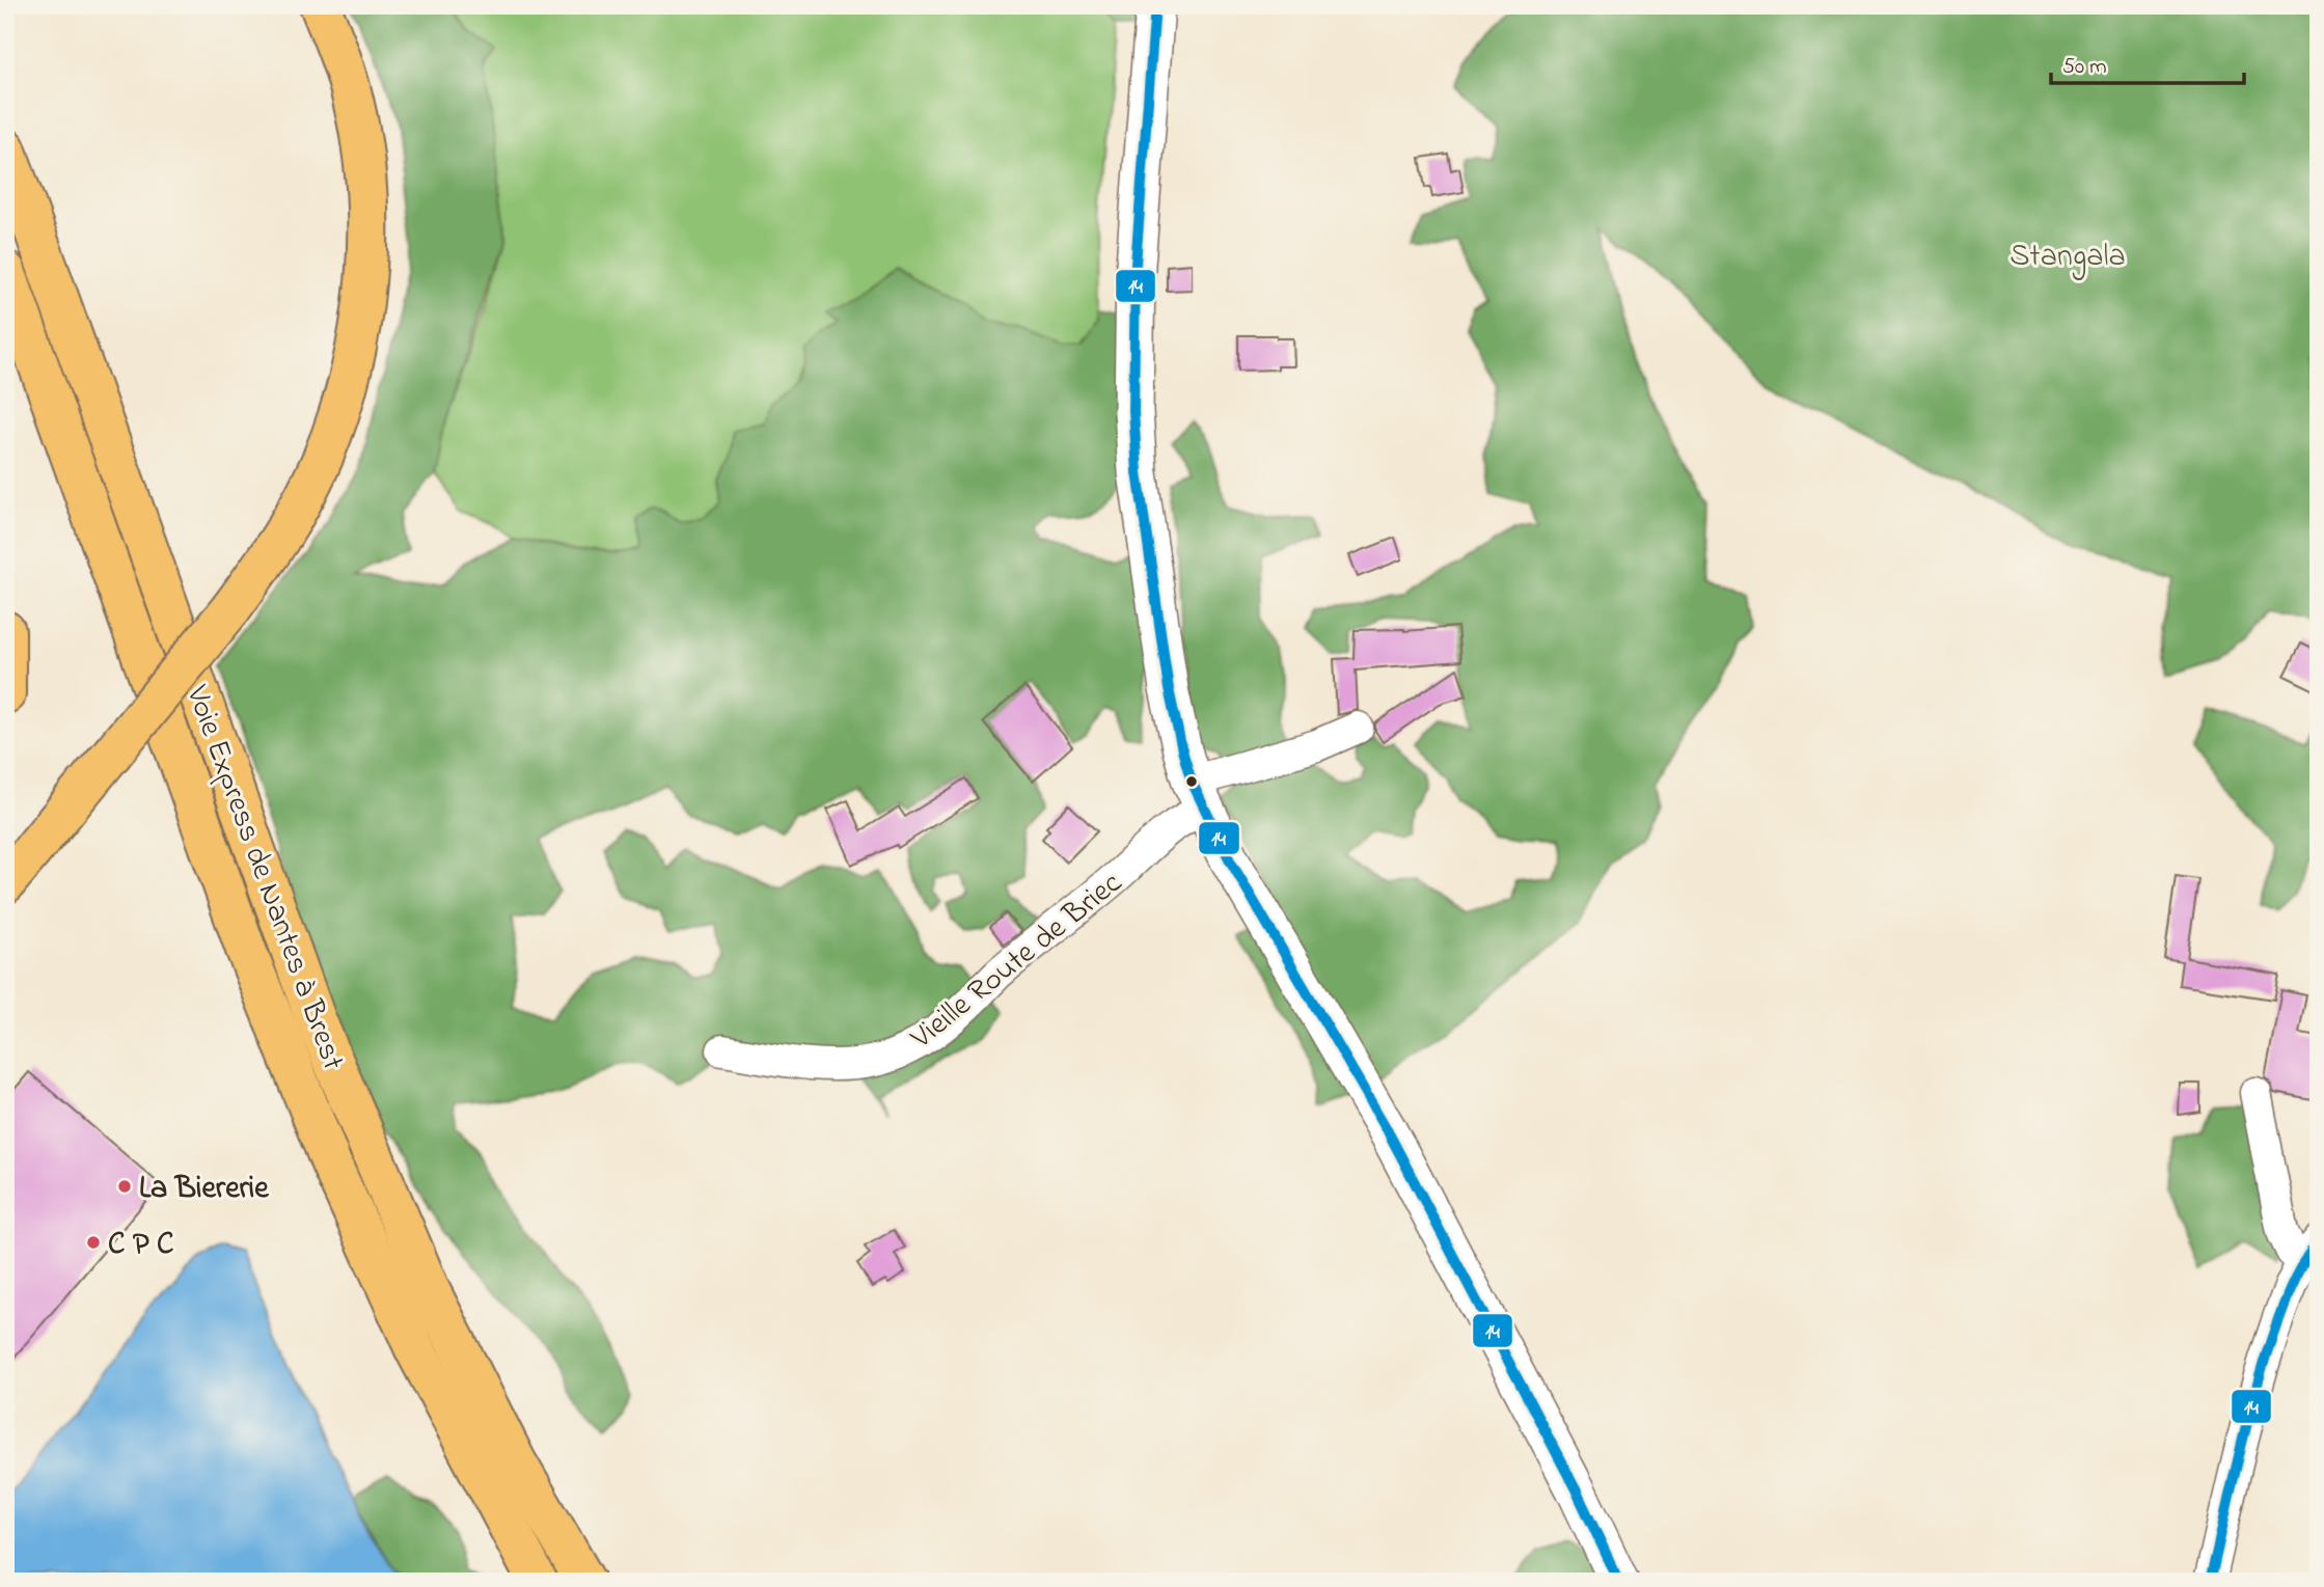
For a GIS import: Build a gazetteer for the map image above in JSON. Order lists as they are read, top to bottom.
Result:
{
  "streets": {
    "highway": ["Voie Express de Nantes à Brest"],
    "street": ["Vieille Route de Briec"]
  },
  "parks": ["Stangala"],
  "places": ["La Biererie", "C P C"],
  "lines": ["transit line 14"],
  "scale_bar": "50 m"
}
